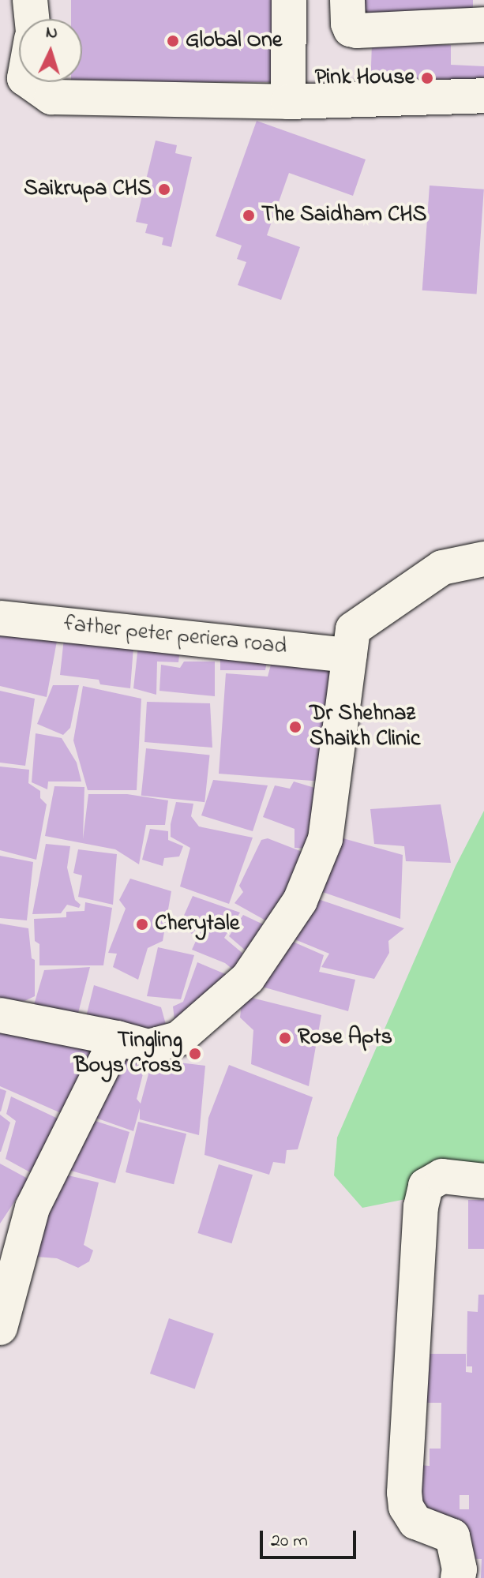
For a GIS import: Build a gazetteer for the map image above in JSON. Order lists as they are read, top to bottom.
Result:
{
  "streets": {
    "street": ["father peter periera road"]
  },
  "places": [
    "Global One",
    "Pink House",
    "Saikrupa CHS",
    "The Saidham CHS",
    "Dr Shehnaz Shaikh Clinic",
    "Cherytale",
    "Rose Apts",
    "Tingling Boys Cross"
  ],
  "scale_bar": "20 m",
  "north": "top"
}
